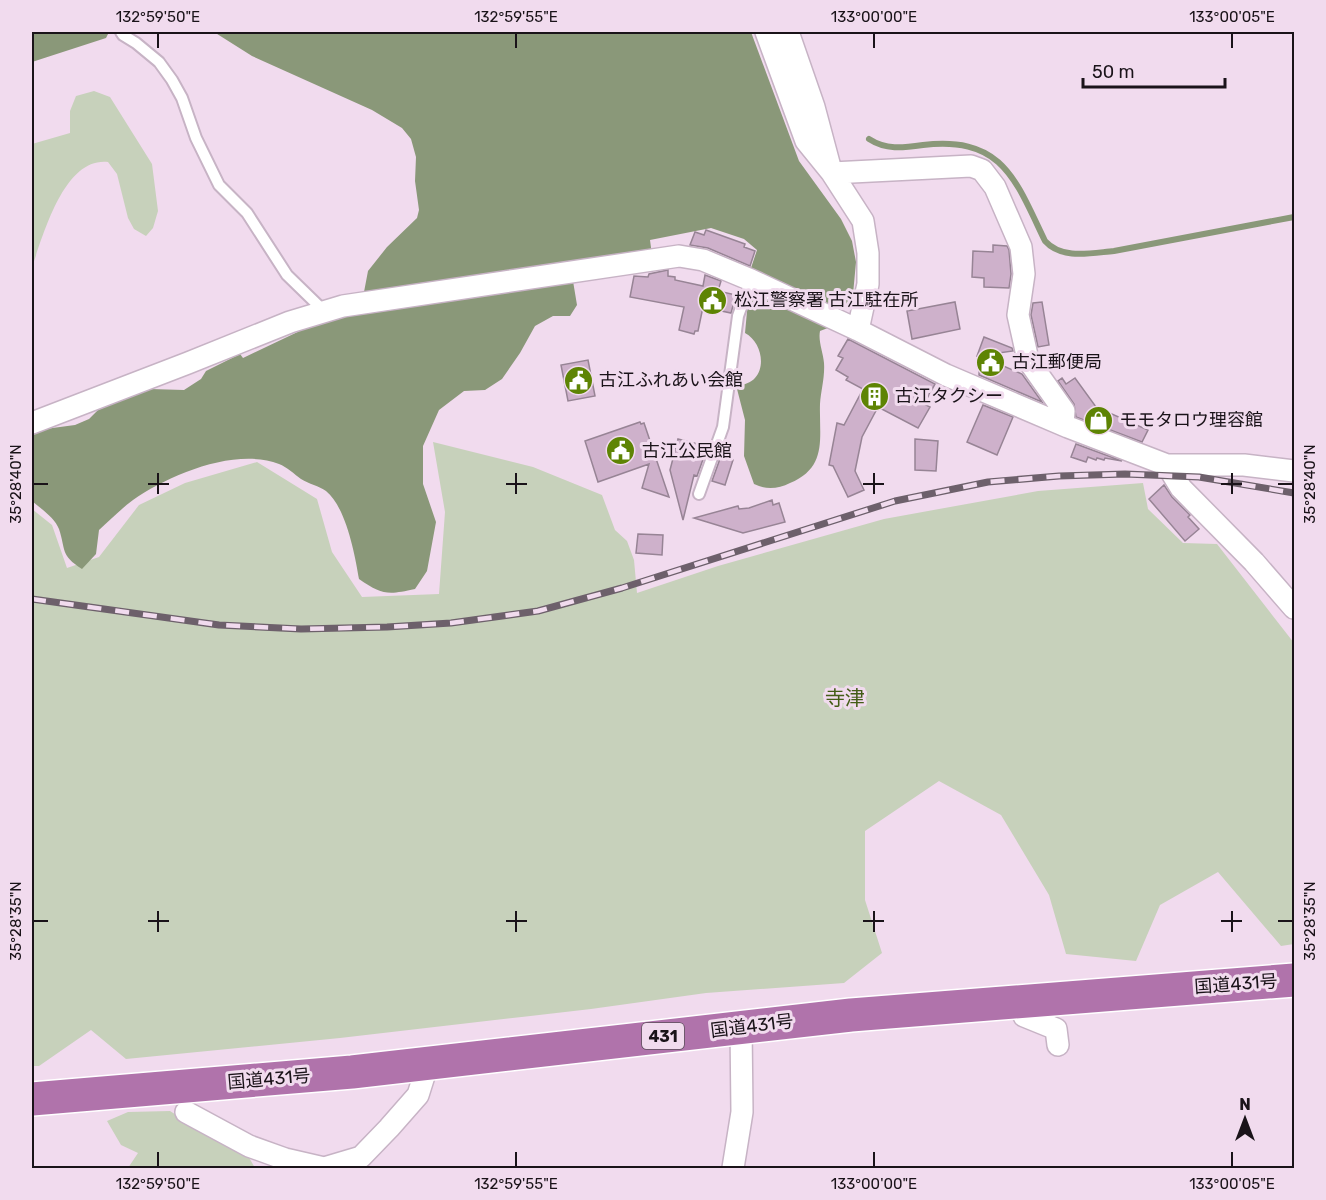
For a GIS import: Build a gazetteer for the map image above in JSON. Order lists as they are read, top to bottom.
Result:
{
  "streets": {
    "highway": ["国道431号", "431"]
  },
  "districts": ["寺津"],
  "places": {
    "public building": [
      "松江警察署 古江駐在所",
      "古江郵便局",
      "古江ふれあい会館",
      "古江公民館"
    ],
    "building": ["古江タクシー"],
    "shop": ["モモタロウ理容館"]
  },
  "scale_bar": "50 m",
  "north": "top",
  "coordinates": [
    "132°59'50\"E",
    "132°59'55\"E",
    "133°00'00\"E",
    "133°00'05\"E",
    "35°28'40\"N",
    "35°28'35\"N"
  ]
}
